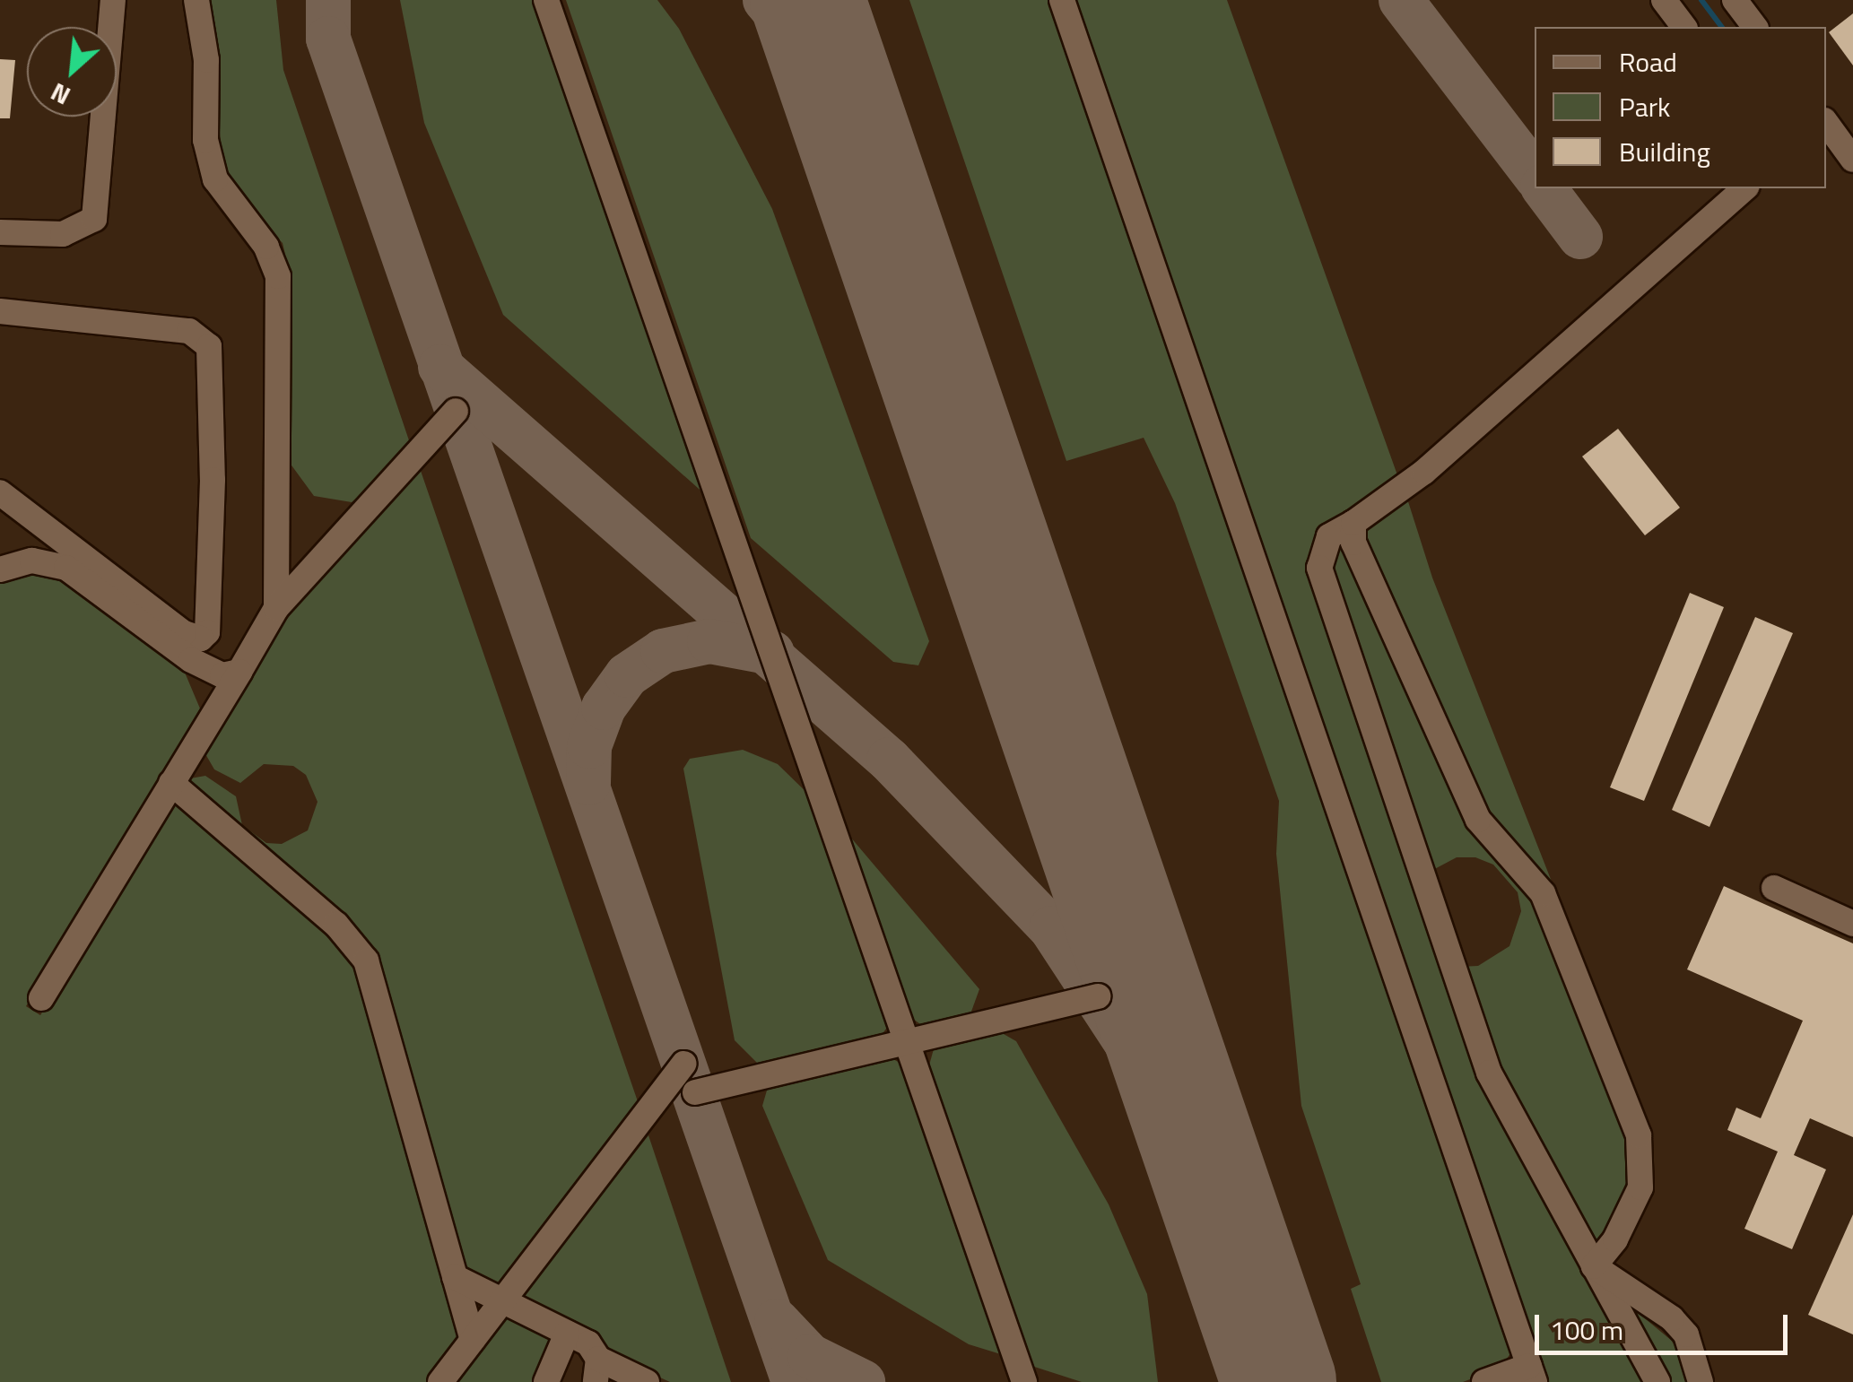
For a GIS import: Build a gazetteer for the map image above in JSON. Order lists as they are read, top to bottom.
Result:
{
  "legend": ["Road", "Park", "Building"],
  "scale_bar": "100 m",
  "north": "bottom left"
}
